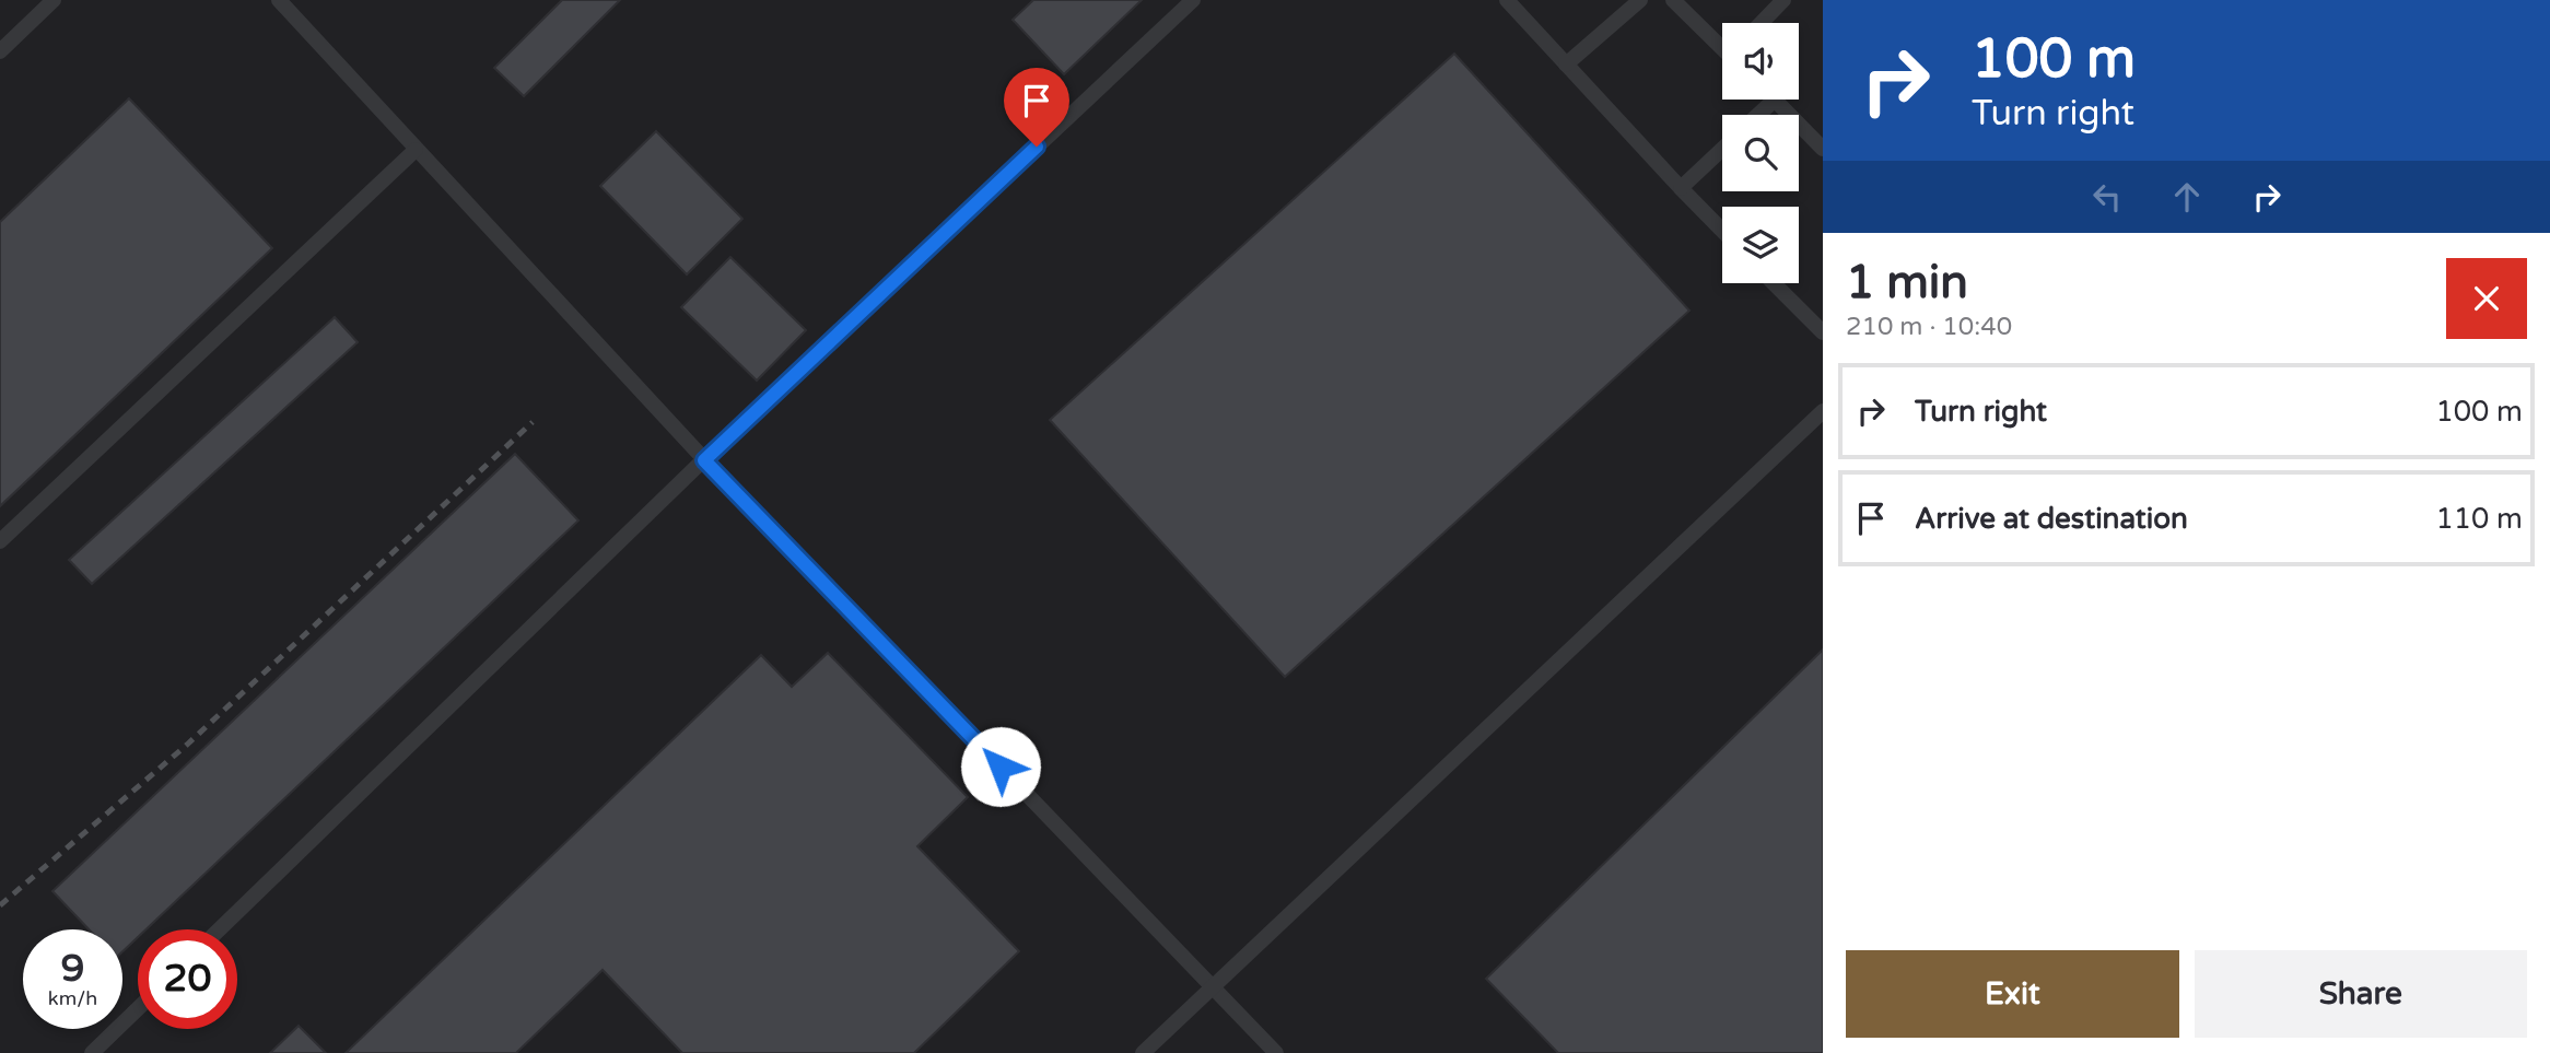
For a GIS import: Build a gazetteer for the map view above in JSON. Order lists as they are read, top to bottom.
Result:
{
  "page": {
    "turn": ["100 m", "Turn right"],
    "heading": ["1 min", "210 m · 10:40"],
    "list": [
      {
        "name": "Turn right",
        "value": "100 m"
      },
      {
        "name": "Arrive at destination",
        "value": "110 m"
      }
    ],
    "speed": "9 km/h",
    "limit": "20",
    "buttons": ["Exit", "Share"]
  }
}
